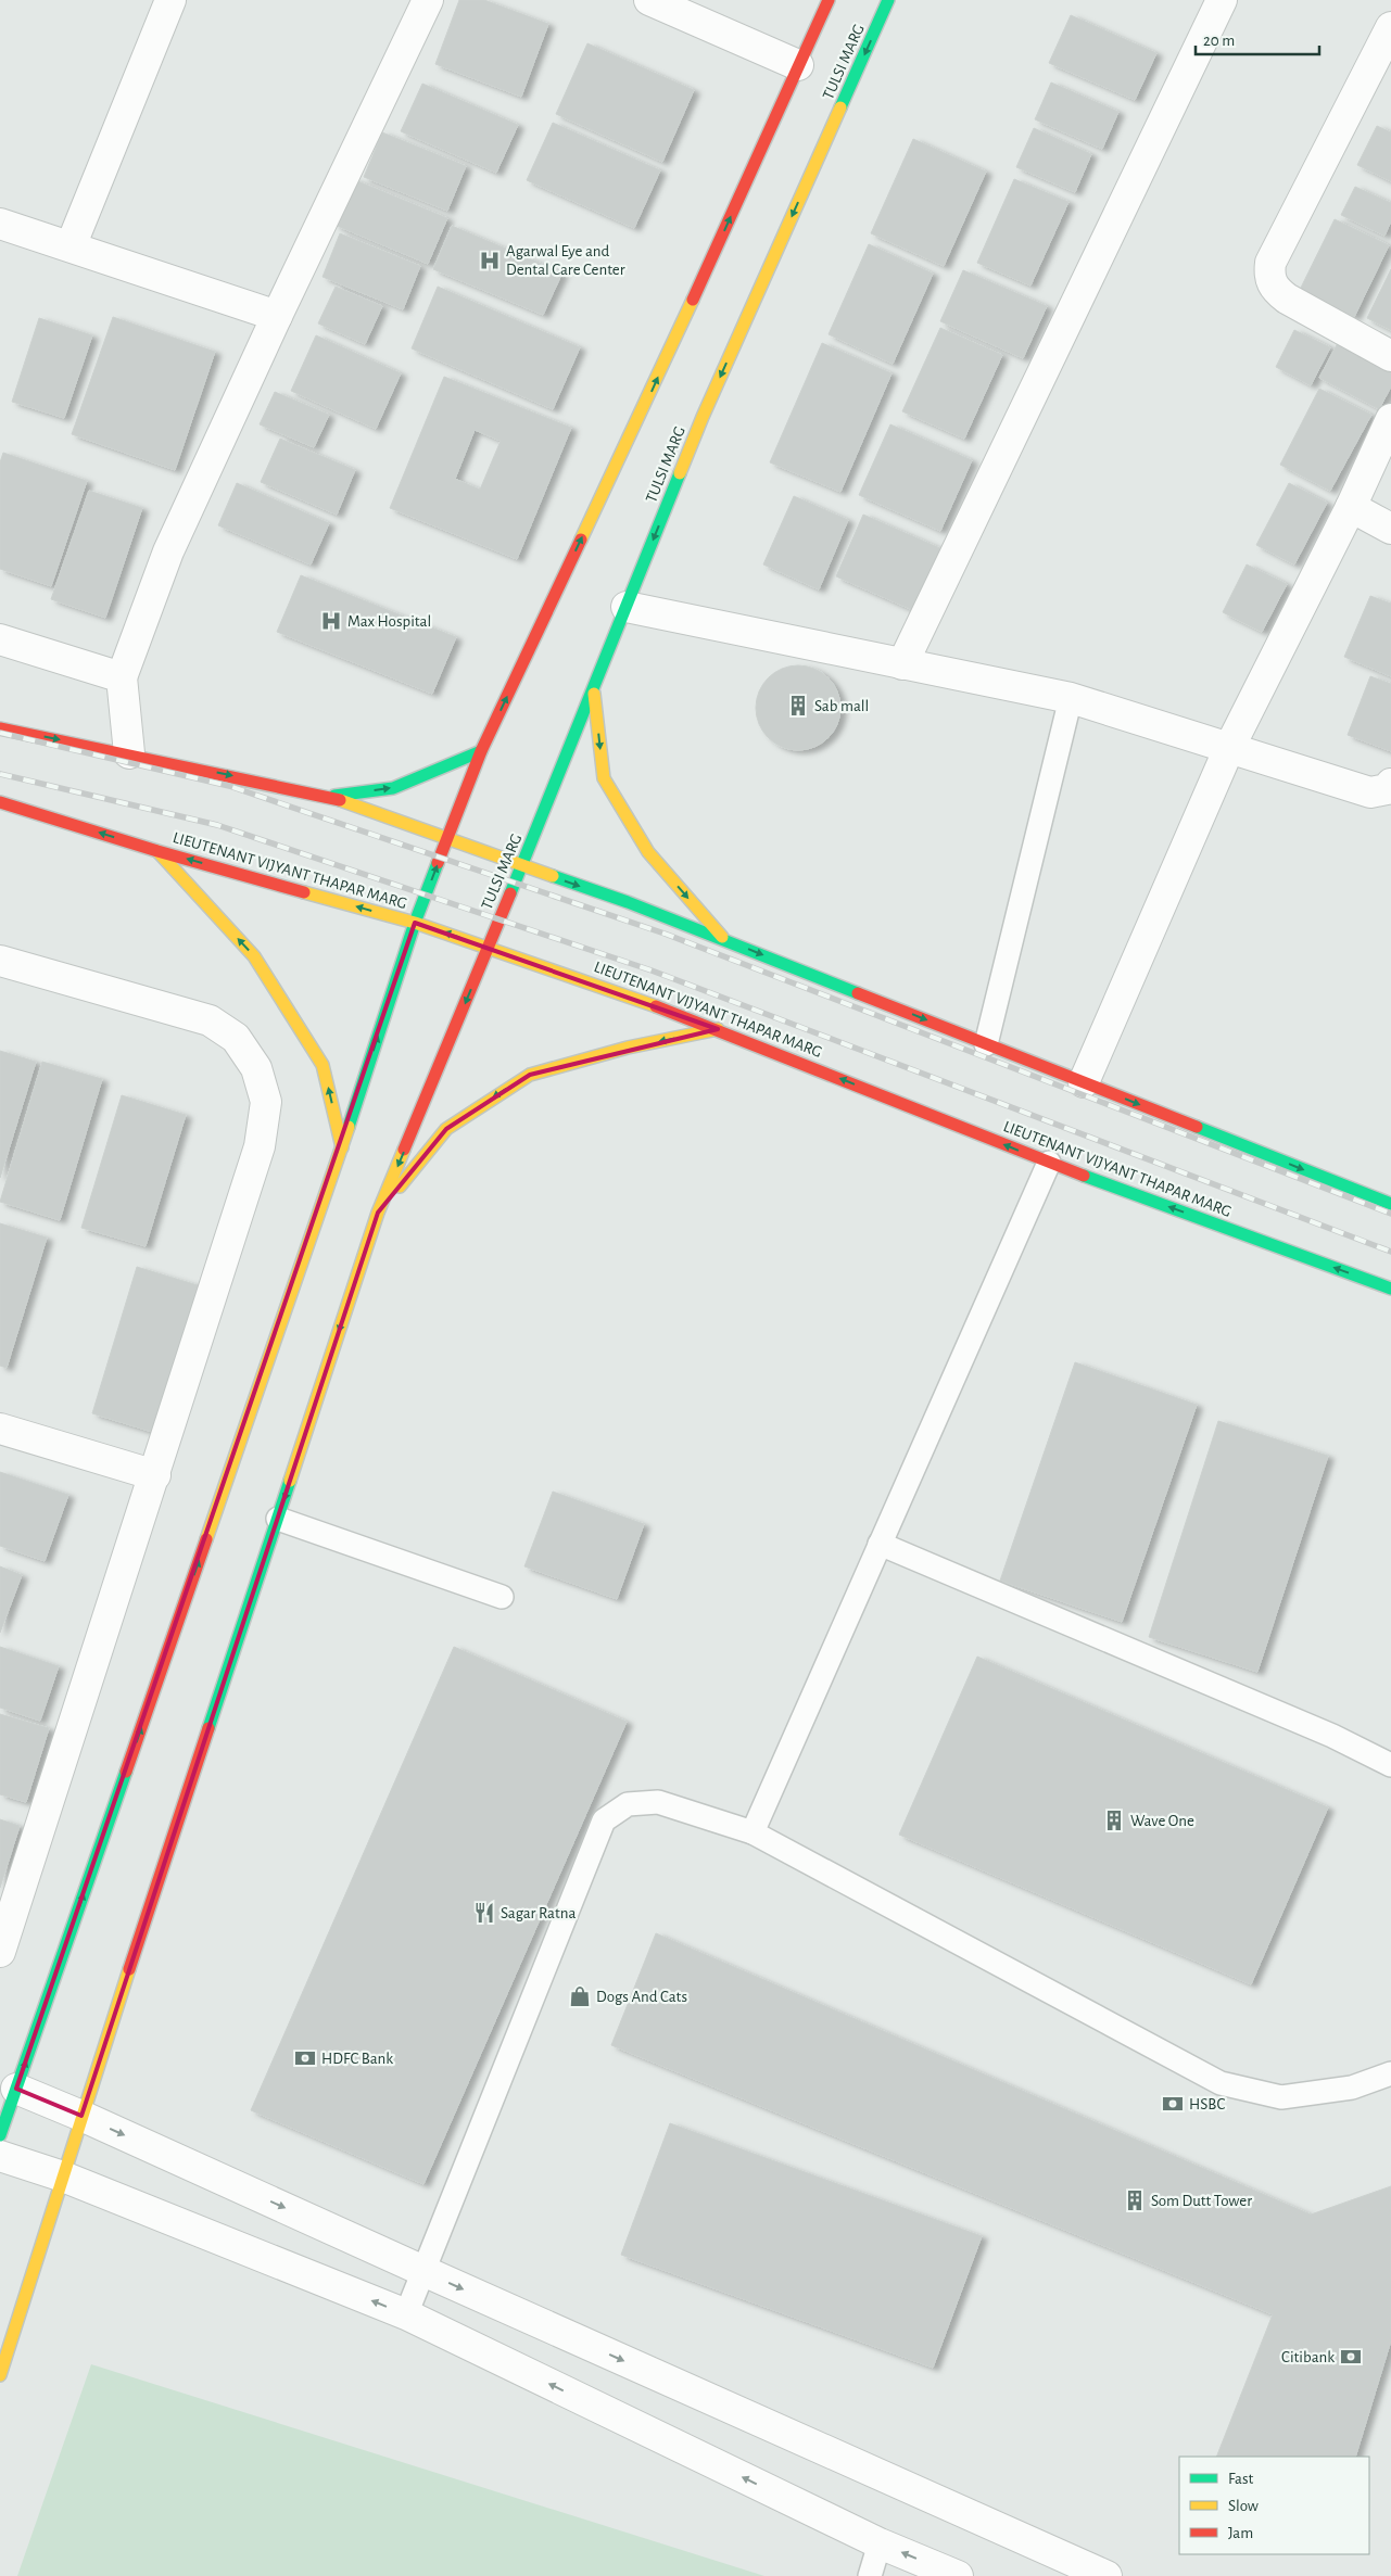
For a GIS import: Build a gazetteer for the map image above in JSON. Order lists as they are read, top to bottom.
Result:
{
  "streets": {
    "street": ["TULSI MARG", "LIEUTENANT VIJYANT THAPAR MARG"]
  },
  "crossings": [
    ["TULSI MARG", "LIEUTENANT VIJYANT THAPAR MARG"]
  ],
  "places": {
    "hospital": ["Agarwal Eye and Dental Care Center", "Max Hospital"],
    "building": ["Sab mall", "Wave One", "Som Dutt Tower"],
    "restaurant": ["Sagar Ratna"],
    "shop": ["Dogs And Cats"],
    "bank": ["HDFC Bank", "HSBC", "Citibank"]
  },
  "legend": ["Fast", "Slow", "Jam"],
  "scale_bar": "20 m"
}
